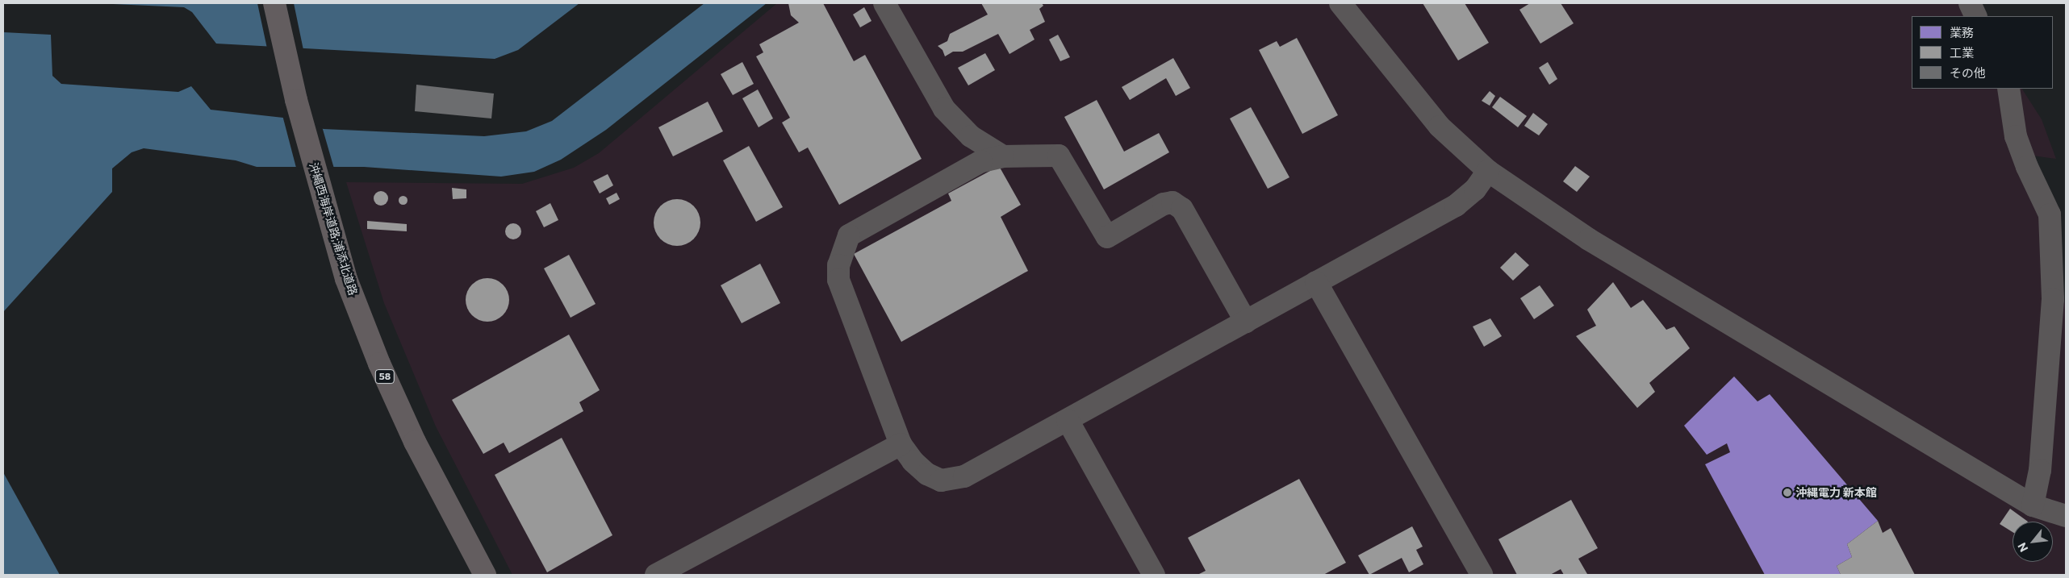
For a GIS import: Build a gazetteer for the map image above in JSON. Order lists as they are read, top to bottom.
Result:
{
  "streets": {
    "highway": ["沖縄西海岸道路;浦添北道路", "58"]
  },
  "places": ["沖縄電力 新本館"],
  "legend": ["業務", "工業", "その他"],
  "north": "bottom left"
}
